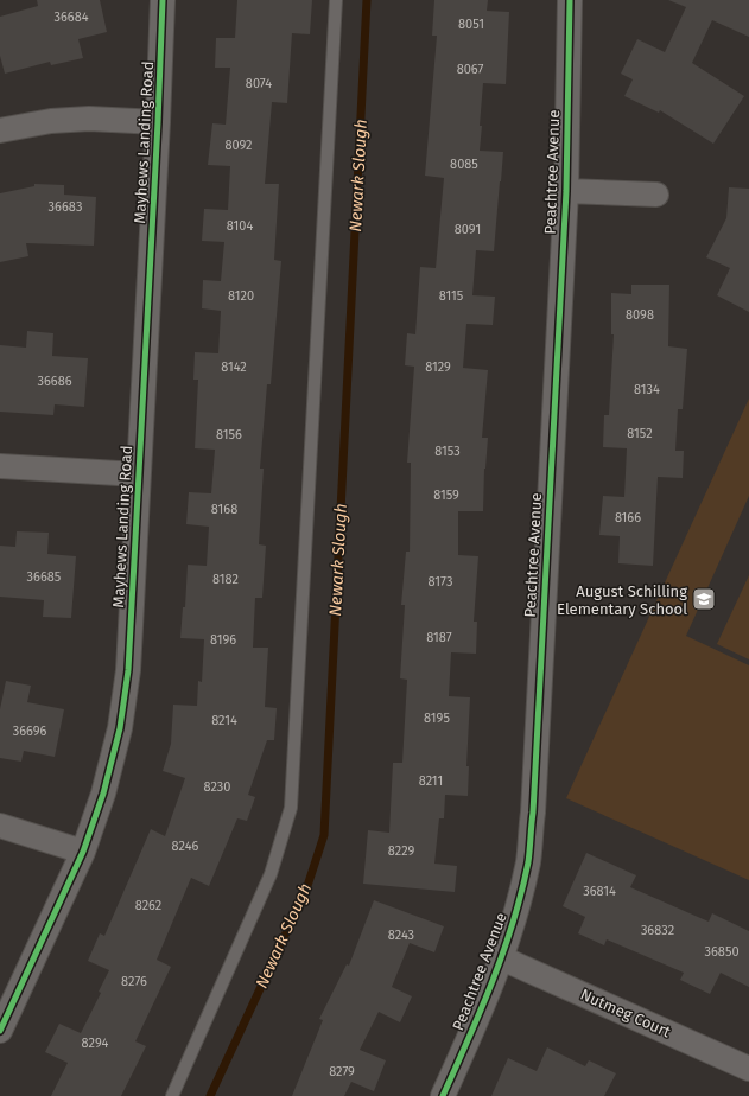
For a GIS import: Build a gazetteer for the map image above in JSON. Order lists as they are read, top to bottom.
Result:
{
  "streets": {
    "street": ["Mayhews Landing Road", "Peachtree Avenue", "Nutmeg Court"]
  },
  "crossings": [
    ["Peachtree Avenue", "Nutmeg Court"]
  ],
  "water": ["Newark Slough"],
  "places": {
    "school or university": ["August Schilling Elementary School"]
  },
  "house_numbers": [
    "36684",
    "8051",
    "8067",
    "8074",
    "8092",
    "8085",
    "36683",
    "8104",
    "8091",
    "8120",
    "8115",
    "8098",
    "8142",
    "8129",
    "36686",
    "8134",
    "8152",
    "8156",
    "8153",
    "8159",
    "8168",
    "8166",
    "36685",
    "8182",
    "8173",
    "8187",
    "8196",
    "8195",
    "8214",
    "36696",
    "8211",
    "8230",
    "8246",
    "8229",
    "36814",
    "8262",
    "36832",
    "8243",
    "36850",
    "8276",
    "8294",
    "8279"
  ]
}
